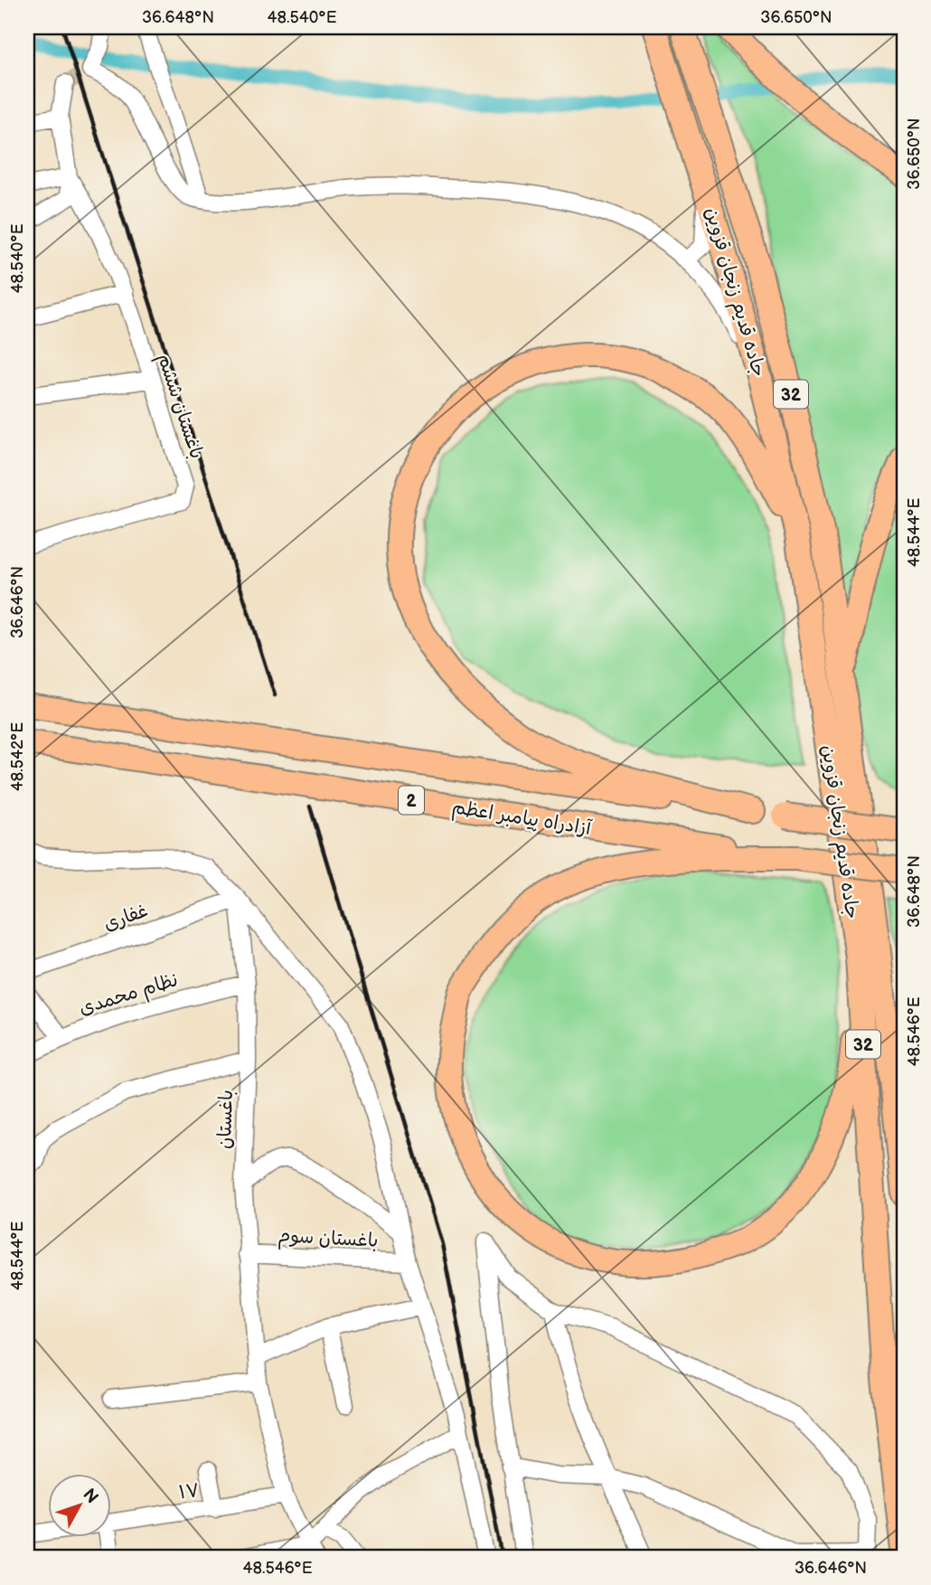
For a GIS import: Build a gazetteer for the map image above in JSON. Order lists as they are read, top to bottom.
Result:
{
  "streets": {
    "highway": [
      "جاده قدیم زنجان قزوین",
      "32",
      "2",
      "آزادراه پیامبر اعظم"
    ],
    "street": [
      "باغستان ششم",
      "غفاری",
      "نظام محمدی",
      "باغستان",
      "باغستان سوم",
      "۱۷"
    ]
  },
  "crossings": [
    ["غفاری", "باغستان"],
    ["نظام محمدی", "باغستان"],
    ["باغستان", "باغستان سوم"],
    ["باغستان", "۱۷"]
  ],
  "north": "top right",
  "coordinates": [
    "36.648°N",
    "48.540°E",
    "36.650°N",
    "48.544°E",
    "36.646°N",
    "48.542°E",
    "48.546°E"
  ]
}
